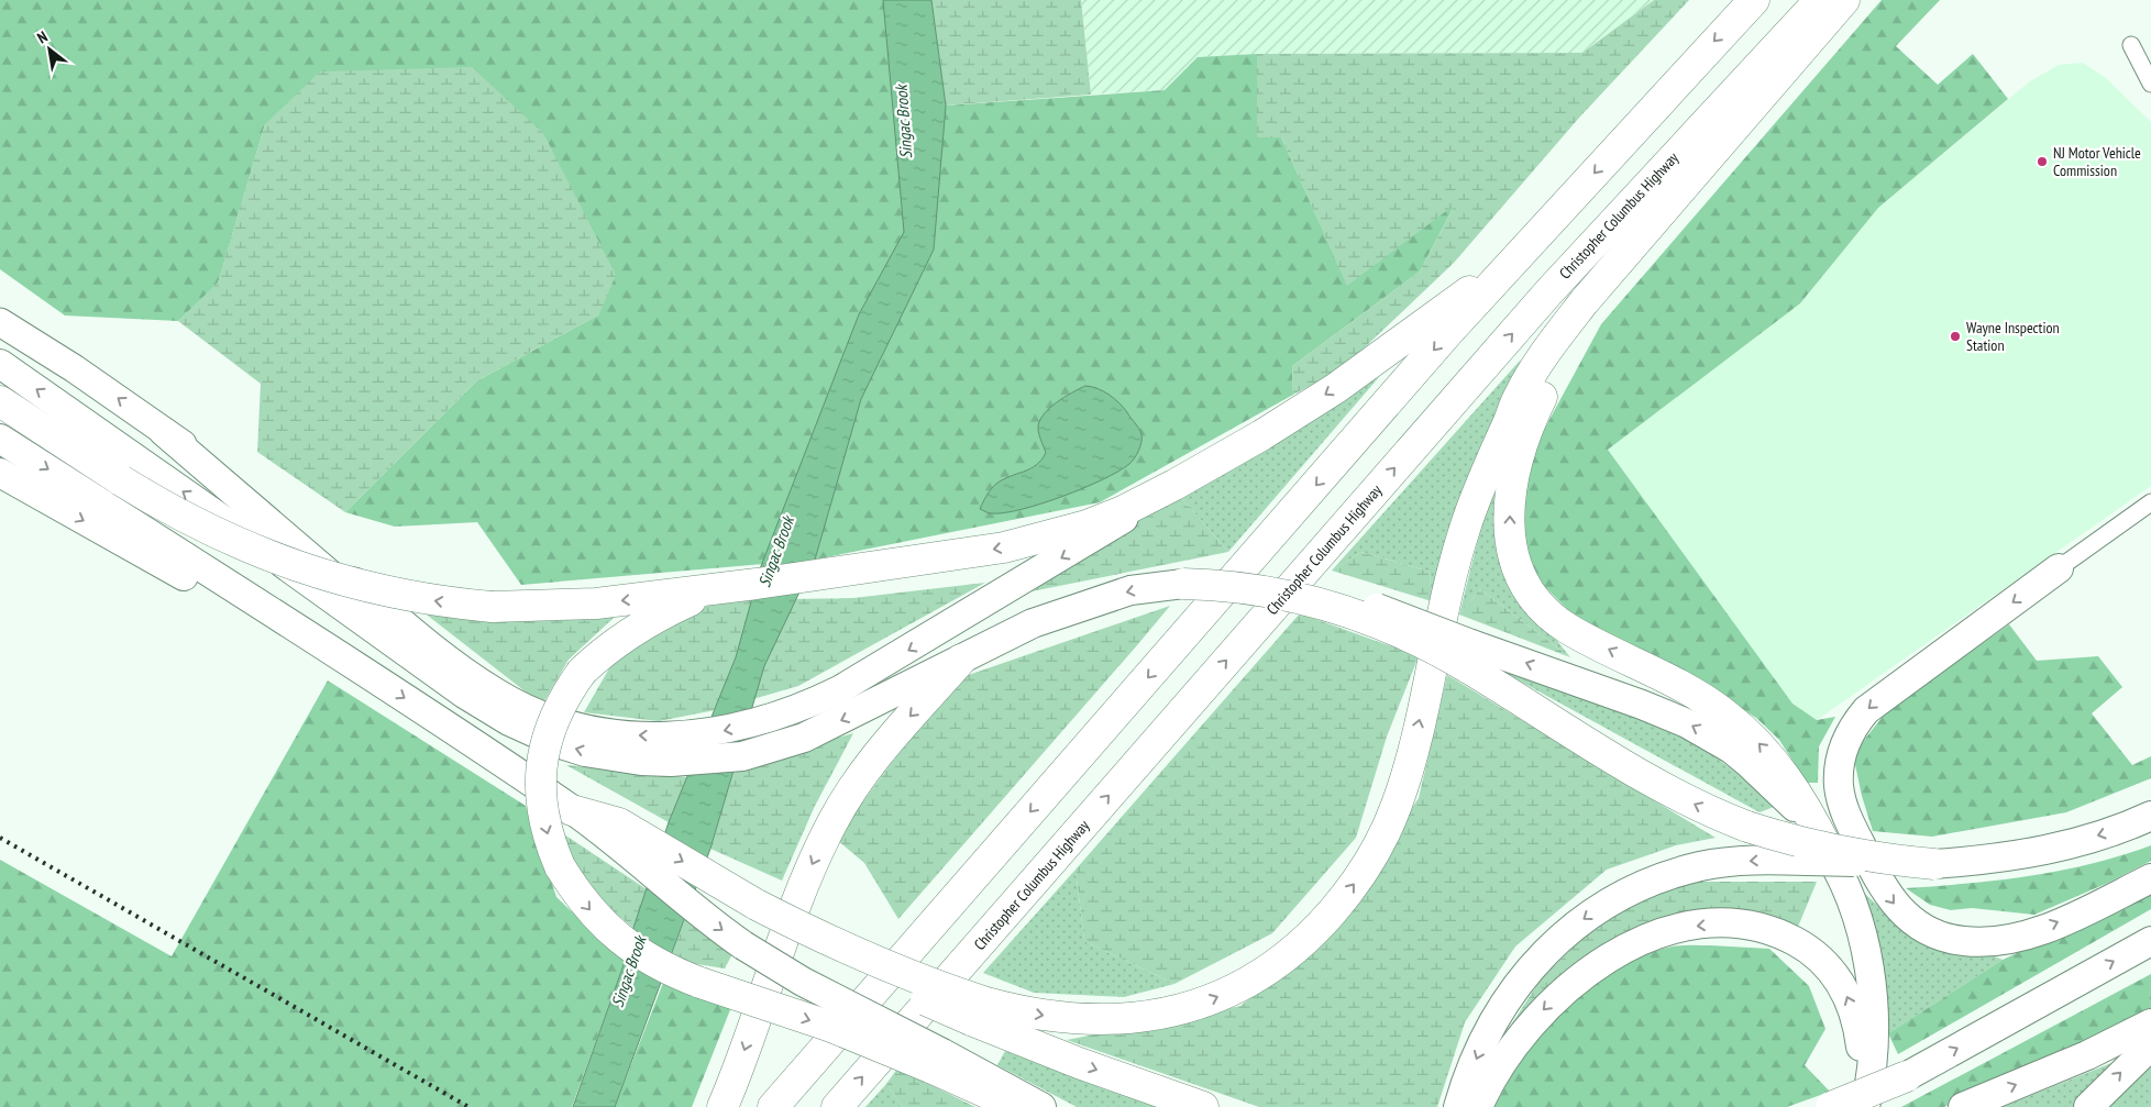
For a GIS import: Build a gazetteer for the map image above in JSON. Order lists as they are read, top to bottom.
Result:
{
  "streets": {
    "highway": ["Christopher Columbus Highway"]
  },
  "water": ["Singac Brook"],
  "places": ["NJ Motor Vehicle Commission", "Wayne Inspection Station"],
  "north": "top left"
}
